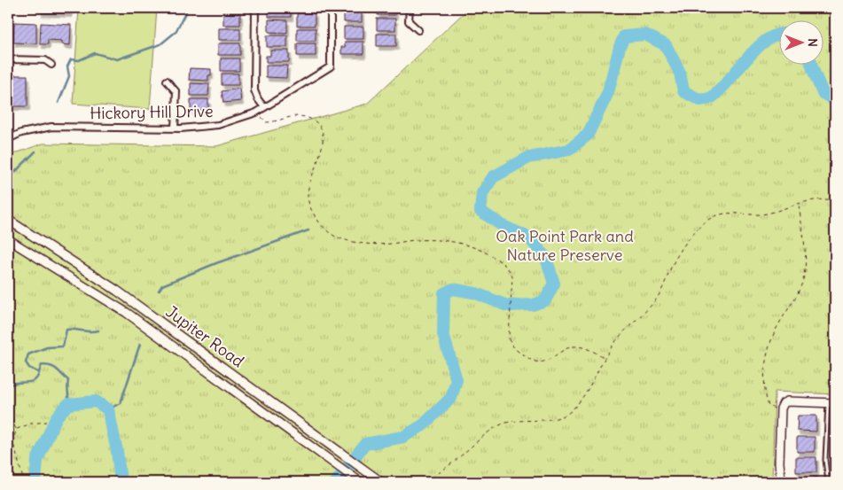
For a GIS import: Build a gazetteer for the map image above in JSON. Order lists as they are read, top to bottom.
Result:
{
  "streets": {
    "main road": ["Jupiter Road"],
    "street": ["Hickory Hill Drive"]
  },
  "parks": ["Oak Point Park and Nature Preserve"],
  "north": "right"
}
